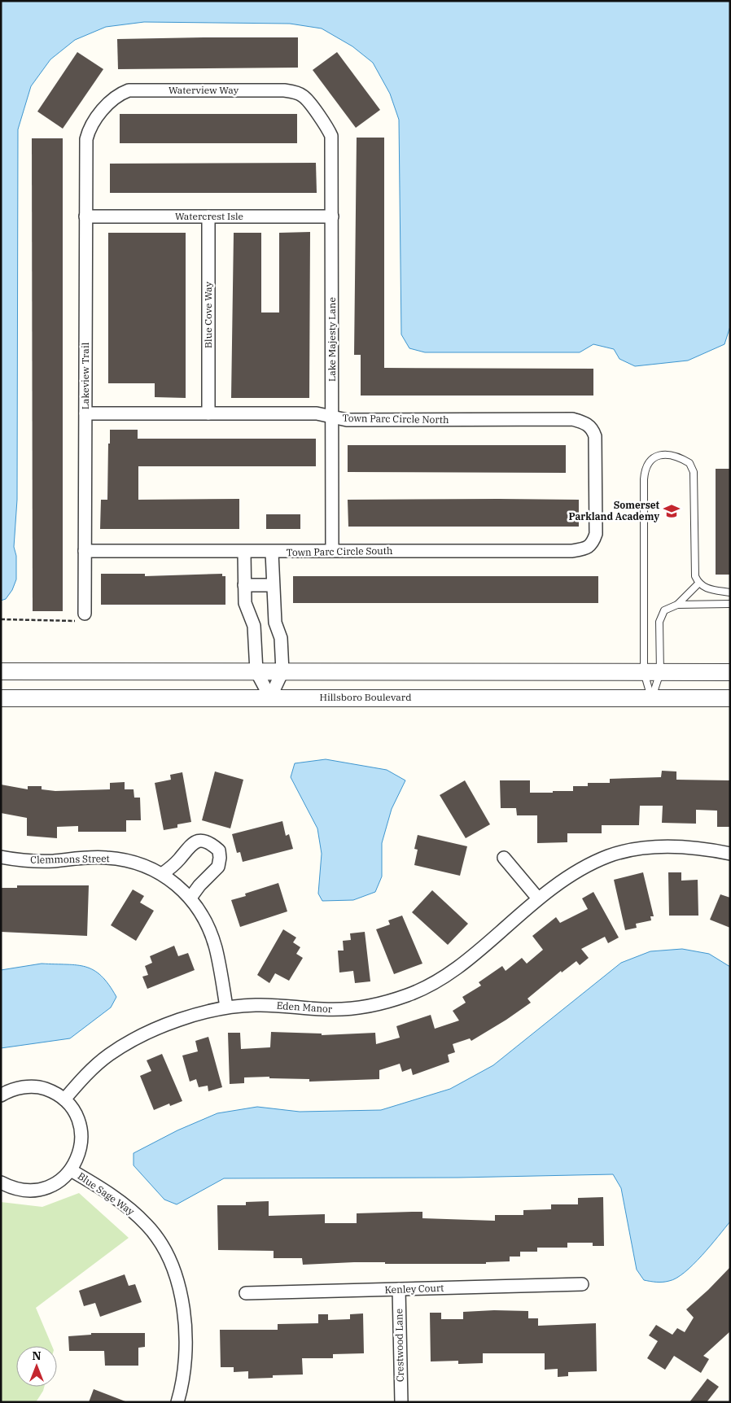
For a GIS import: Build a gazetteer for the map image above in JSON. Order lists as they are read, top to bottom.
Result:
{
  "streets": {
    "street": [
      "Waterview Way",
      "Watercrest Isle",
      "Blue Cove Way",
      "Lake Majesty Lane",
      "Lakeview Trail",
      "Town Parc Circle North",
      "Town Parc Circle South",
      "Hillsboro Boulevard",
      "Clemmons Street",
      "Eden Manor",
      "Blue Sage Way",
      "Kenley Court",
      "Crestwood Lane"
    ]
  },
  "crossings": [
    ["Waterview Way", "Lake Majesty Lane"],
    ["Waterview Way", "Lakeview Trail"],
    ["Watercrest Isle", "Blue Cove Way"],
    ["Watercrest Isle", "Lake Majesty Lane"],
    ["Watercrest Isle", "Lakeview Trail"],
    ["Blue Cove Way", "Town Parc Circle North"],
    ["Lake Majesty Lane", "Town Parc Circle North"],
    ["Lake Majesty Lane", "Town Parc Circle South"],
    ["Lakeview Trail", "Town Parc Circle North"],
    ["Lakeview Trail", "Town Parc Circle South"],
    ["Town Parc Circle North", "Town Parc Circle South"],
    ["Clemmons Street", "Eden Manor"],
    ["Kenley Court", "Crestwood Lane"]
  ],
  "places": {
    "school or university": ["Somerset Parkland Academy"]
  },
  "north": "top"
}
